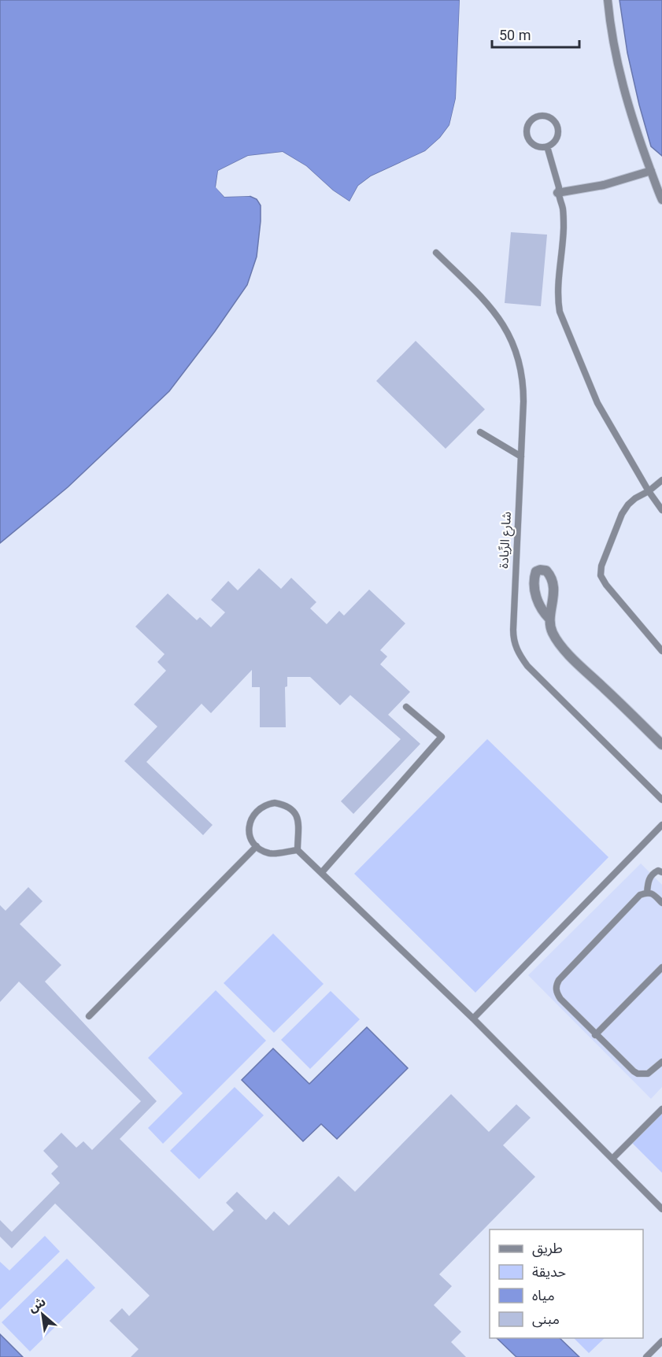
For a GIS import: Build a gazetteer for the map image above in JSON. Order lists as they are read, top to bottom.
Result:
{
  "streets": {
    "lane": ["شارع الرِّيادة"]
  },
  "legend": [
    "طريق",
    "حديقة",
    "مياه",
    "مبنى"
  ],
  "scale_bar": "50 m",
  "north": "top left"
}
